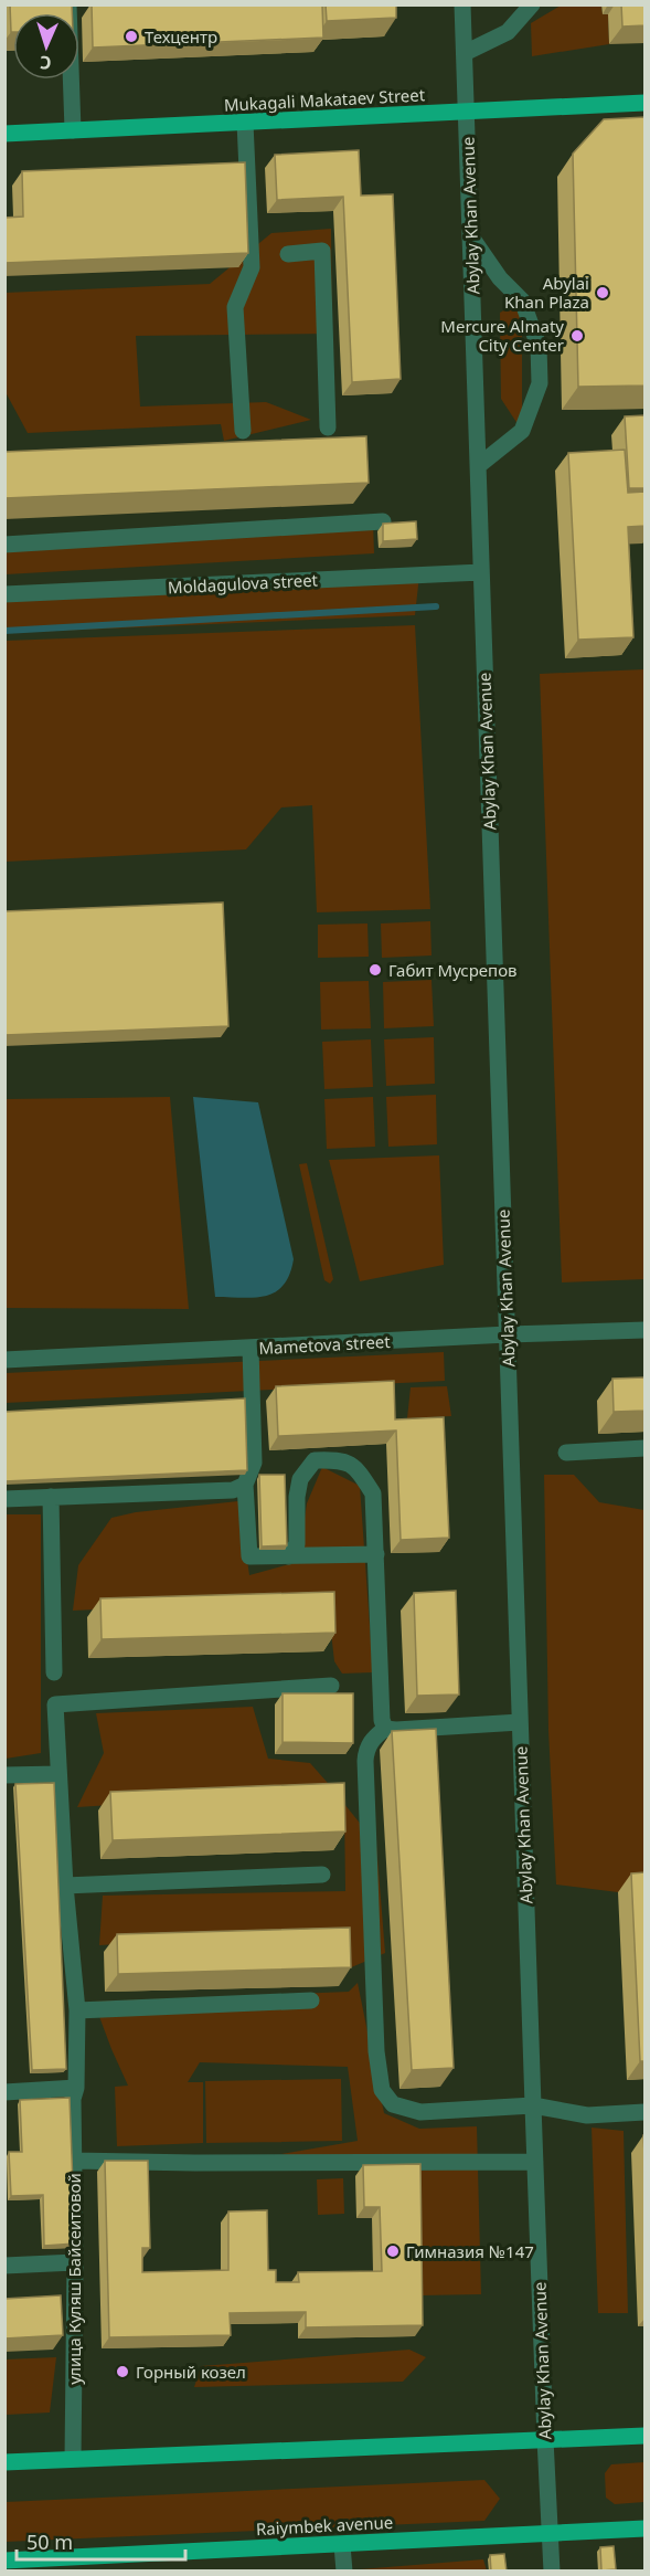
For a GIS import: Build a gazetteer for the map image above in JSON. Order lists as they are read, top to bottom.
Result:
{
  "streets": {
    "main road": ["Mukagali Makataev Street", "Raiymbek avenue"],
    "street": [
      "Abylay Khan Avenue",
      "Moldagulova street",
      "Mametovа street",
      "улица Куляш Байсеитовой"
    ]
  },
  "crossings": [
    ["Mukagali Makataev Street", "Abylay Khan Avenue"],
    ["Abylay Khan Avenue", "Moldagulova street"],
    ["Abylay Khan Avenue", "Mametovа street"],
    ["Abylay Khan Avenue", "Raiymbek avenue"]
  ],
  "places": [
    "Техцентр",
    "Abylai Khan Plaza",
    "Mercure Almaty City Center",
    "Габит Мусрепов",
    "Гимназия №147",
    "Горный козел"
  ],
  "scale_bar": "50 m",
  "north": "bottom"
}
